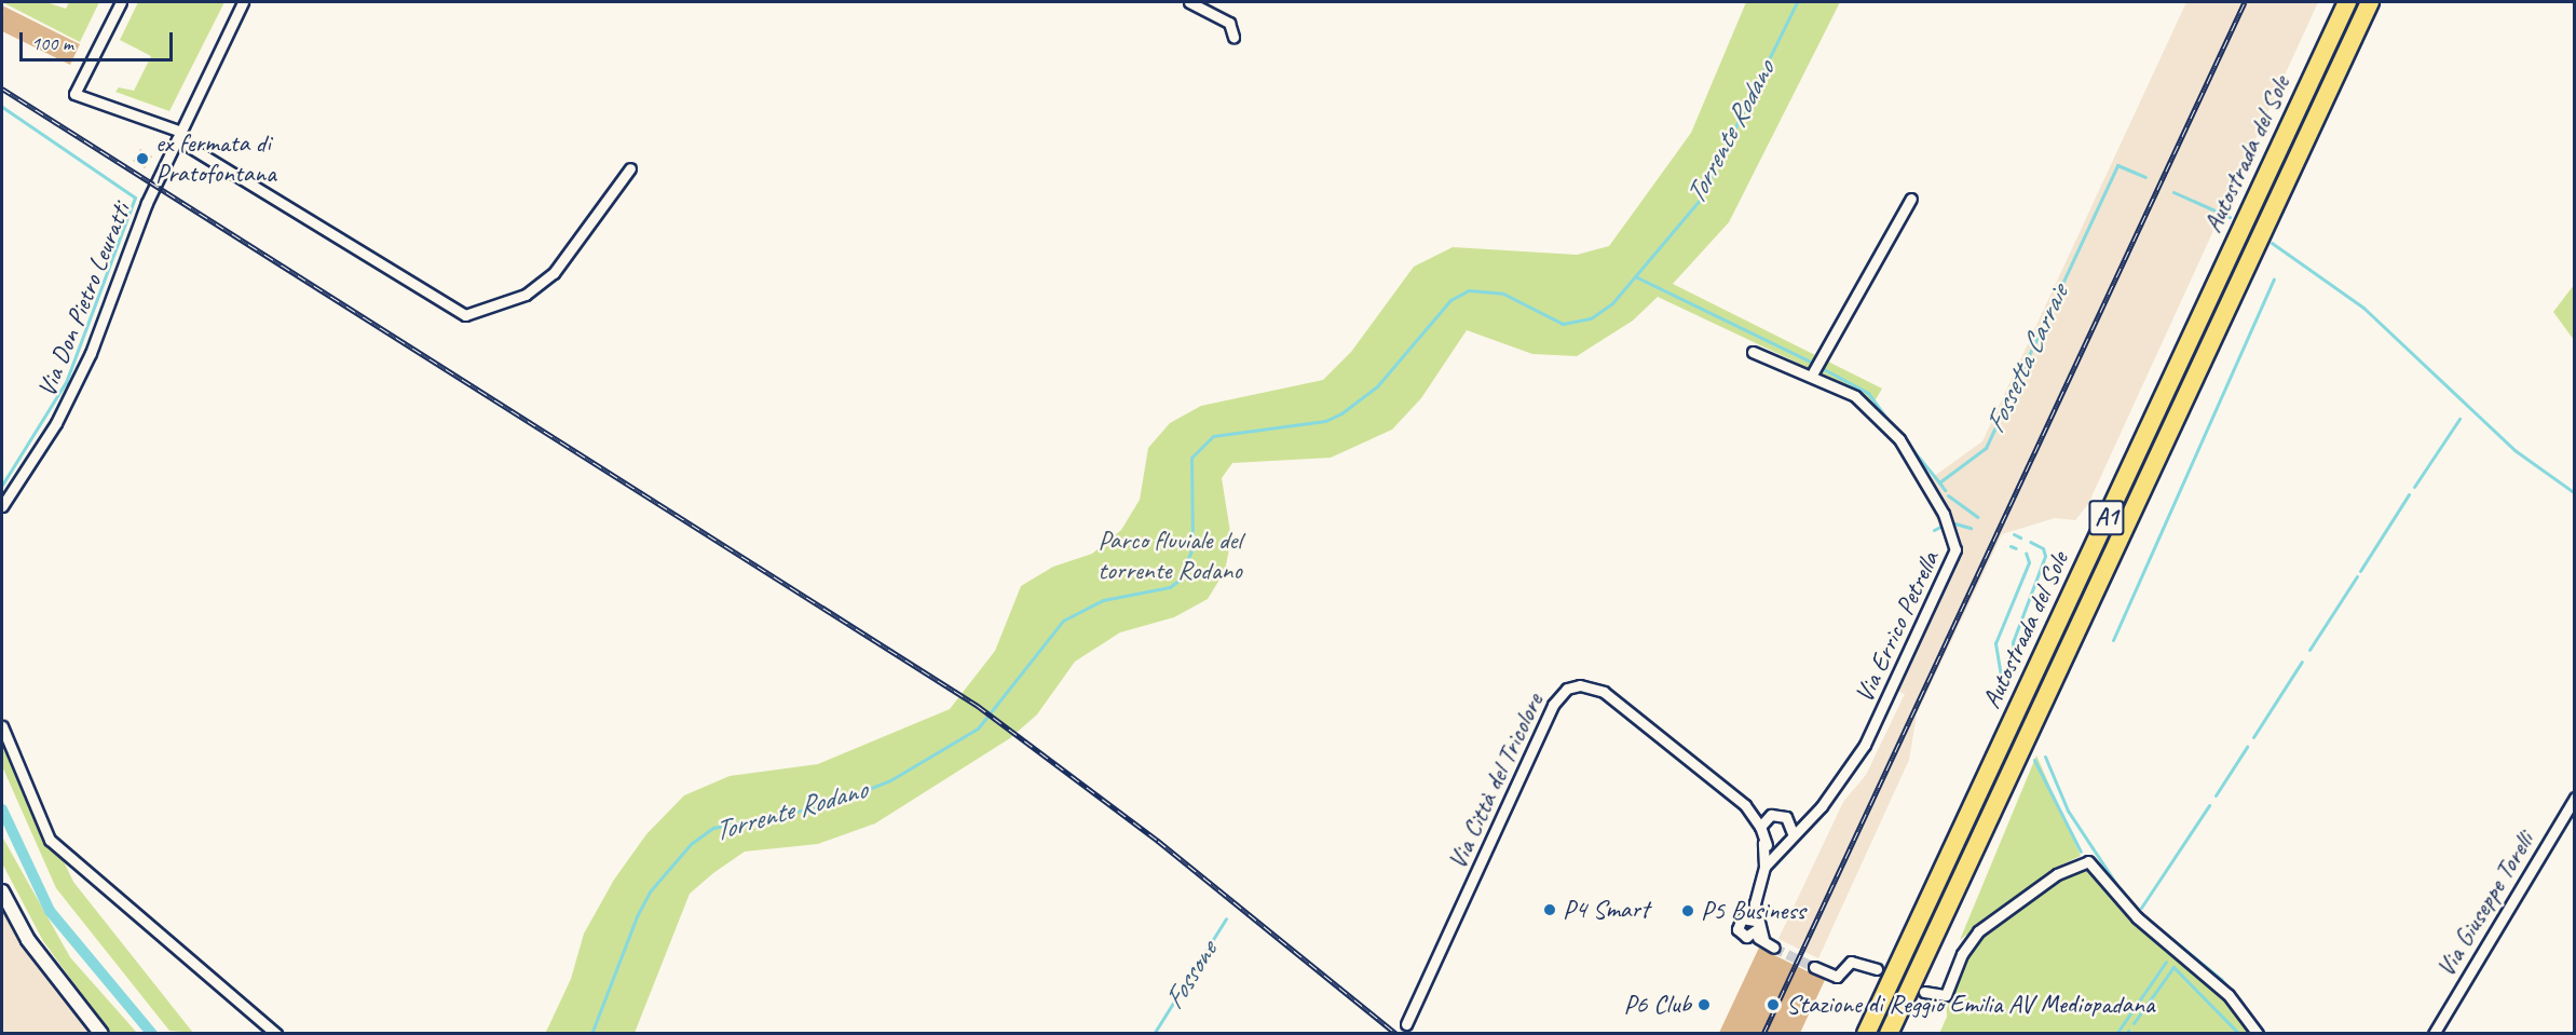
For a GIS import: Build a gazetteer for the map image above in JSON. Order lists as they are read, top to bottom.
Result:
{
  "streets": {
    "highway": ["Autostrada del Sole", "A1"],
    "street": [
      "Via Don Pietro Leuratti",
      "Via Errico Petrella",
      "Via Città del Tricolore",
      "Via Giuseppe Torelli"
    ]
  },
  "water": ["Torrente Rodano", "Fossetta Carraie", "Fossone"],
  "parks": ["Parco fluviale del torrente Rodano"],
  "places": [
    "ex fermata di Pratofontana",
    "P4 Smart",
    "P5 Business",
    "P6 Club",
    "Stazione di Reggio Emilia AV Mediopadana"
  ],
  "scale_bar": "100 m"
}
